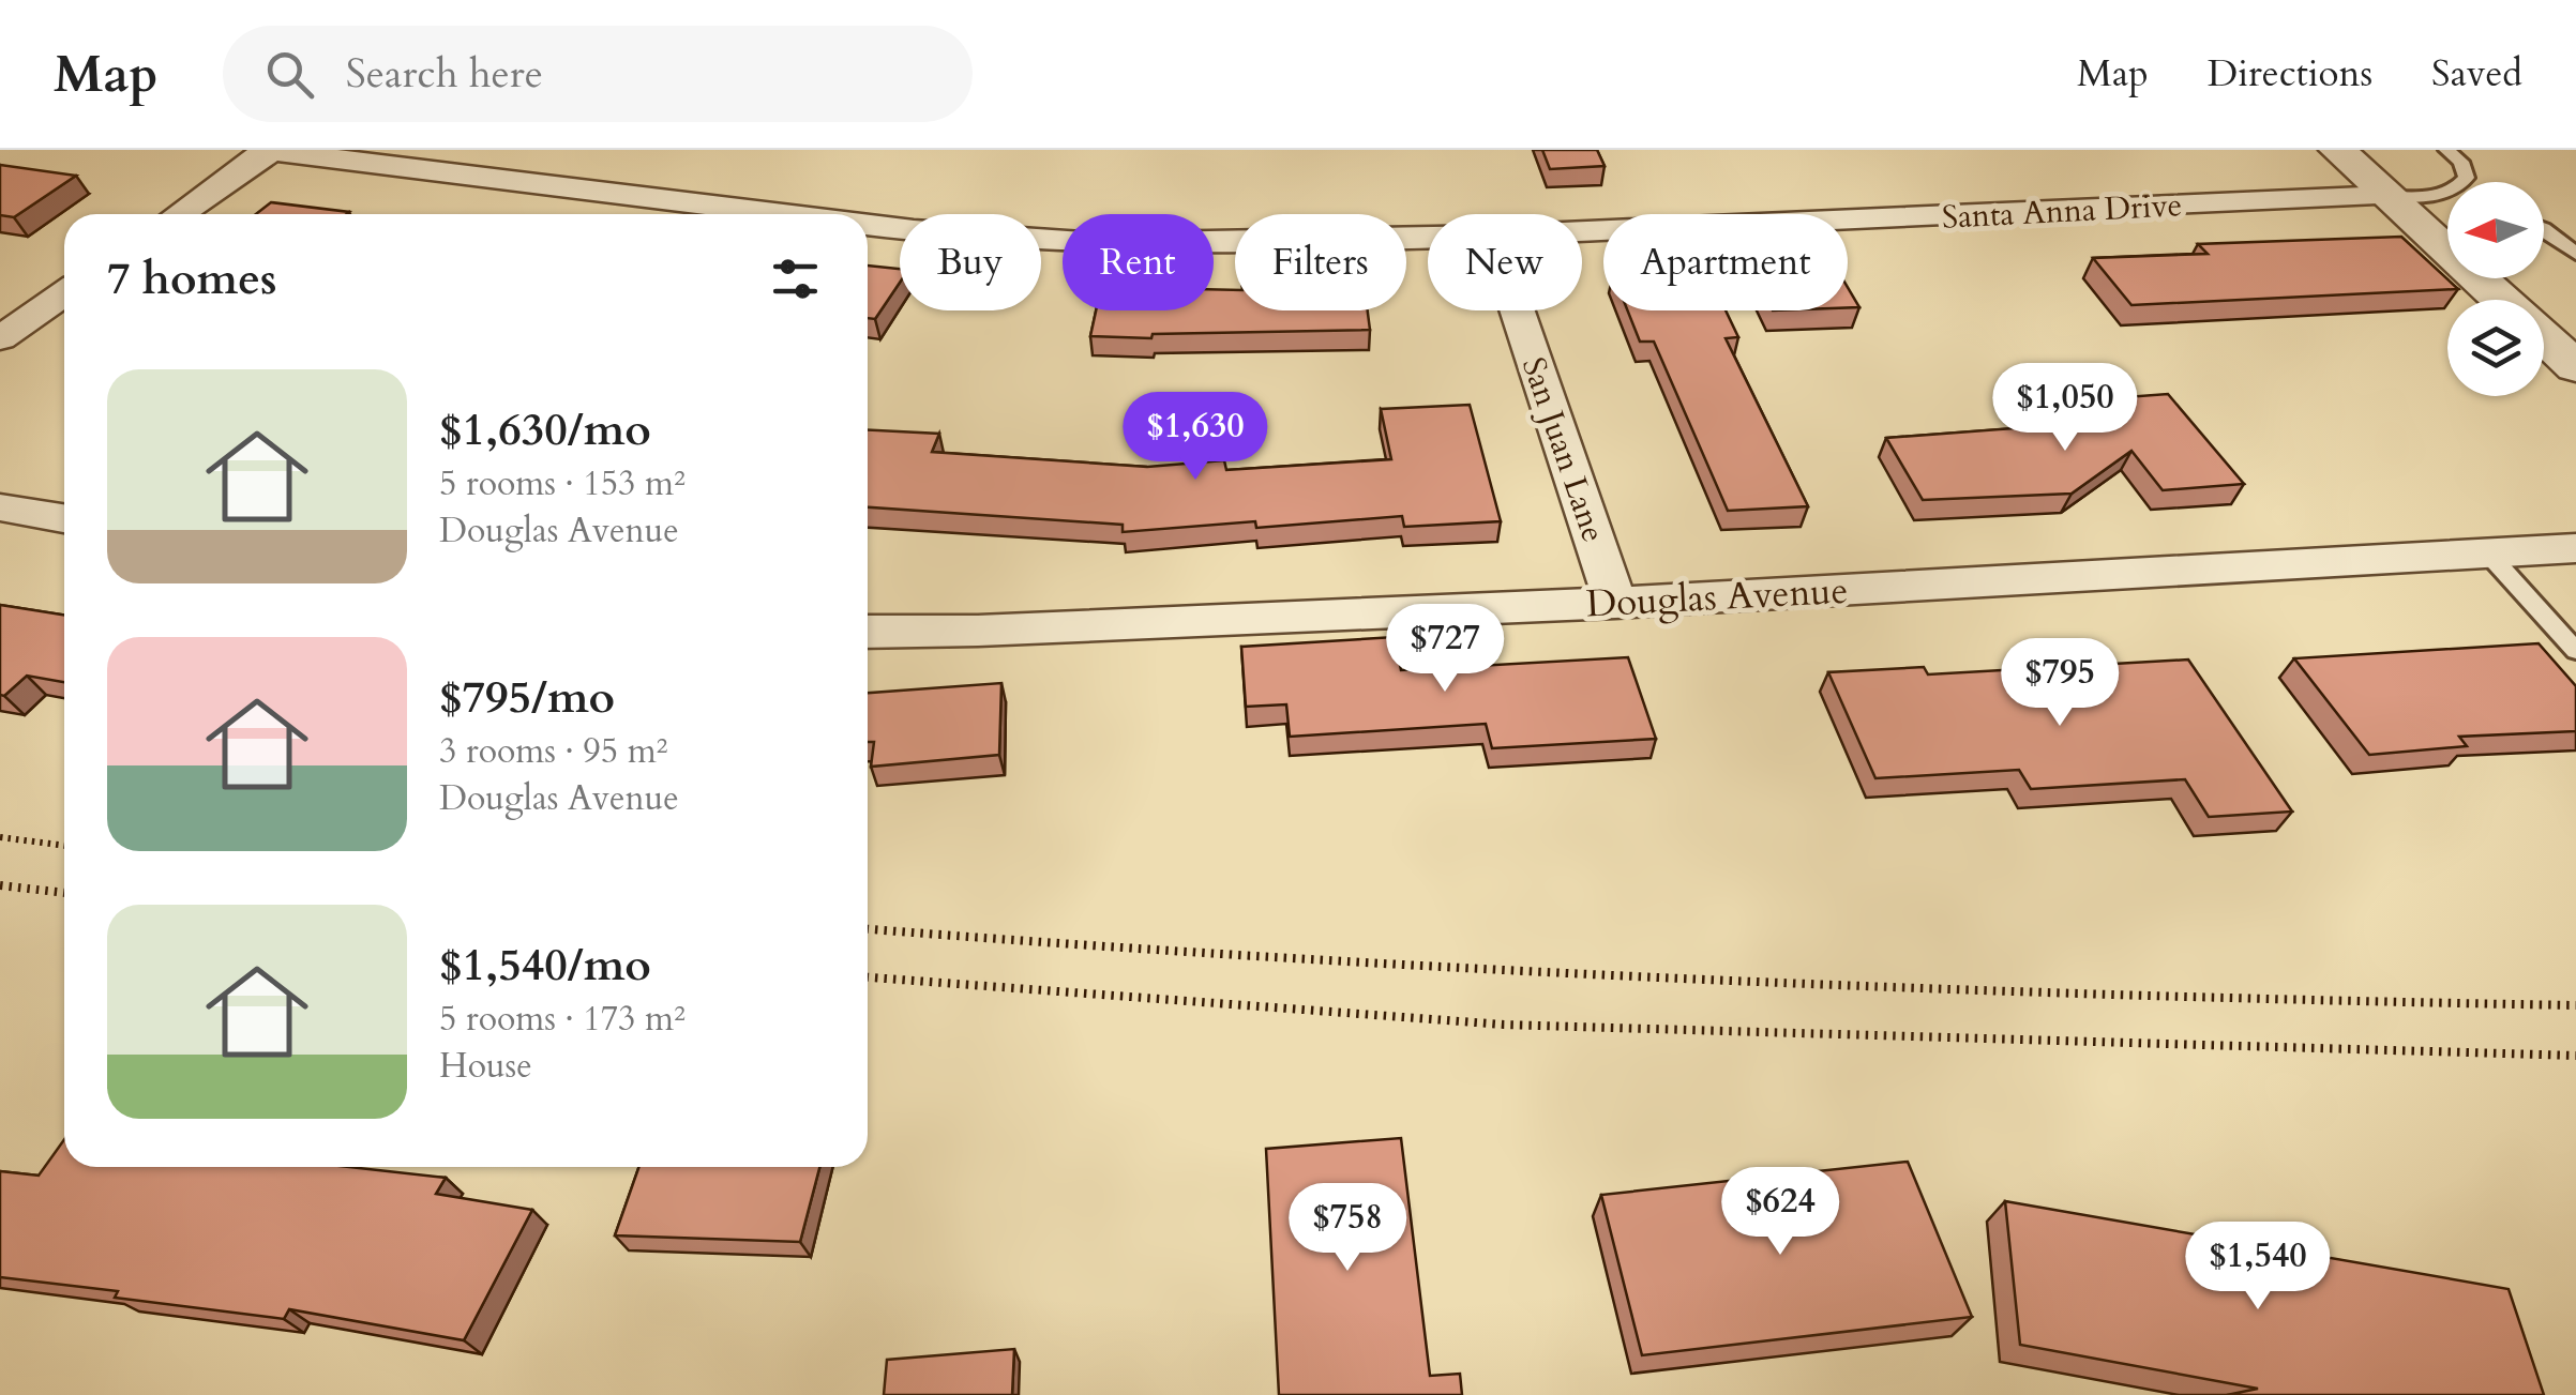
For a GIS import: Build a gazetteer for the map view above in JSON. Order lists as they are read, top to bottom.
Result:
{
  "streets": {
    "street": ["Santa Anna Drive", "San Juan Lane", "Douglas Avenue"]
  },
  "crossings": [
    ["San Juan Lane", "Douglas Avenue"]
  ],
  "north": "left",
  "page": {
    "header": "Map",
    "search": "Search here",
    "nav": ["Map", "Directions", "Saved"],
    "chip": [
      "Buy",
      "Rent",
      "Filters",
      "New",
      "Apartment"
    ],
    "heading": "7 homes",
    "list": [
      {
        "name": "$1,630/mo",
        "note": "5 rooms · 153 m² · Douglas Avenue"
      },
      {
        "name": "$795/mo",
        "note": "3 rooms · 95 m² · Douglas Avenue"
      },
      {
        "name": "$1,540/mo",
        "note": "5 rooms · 173 m² · House"
      }
    ],
    "price": [
      "$1,050",
      "$1,630",
      "$727",
      "$795",
      "$624",
      "$758",
      "$1,540"
    ]
  }
}
